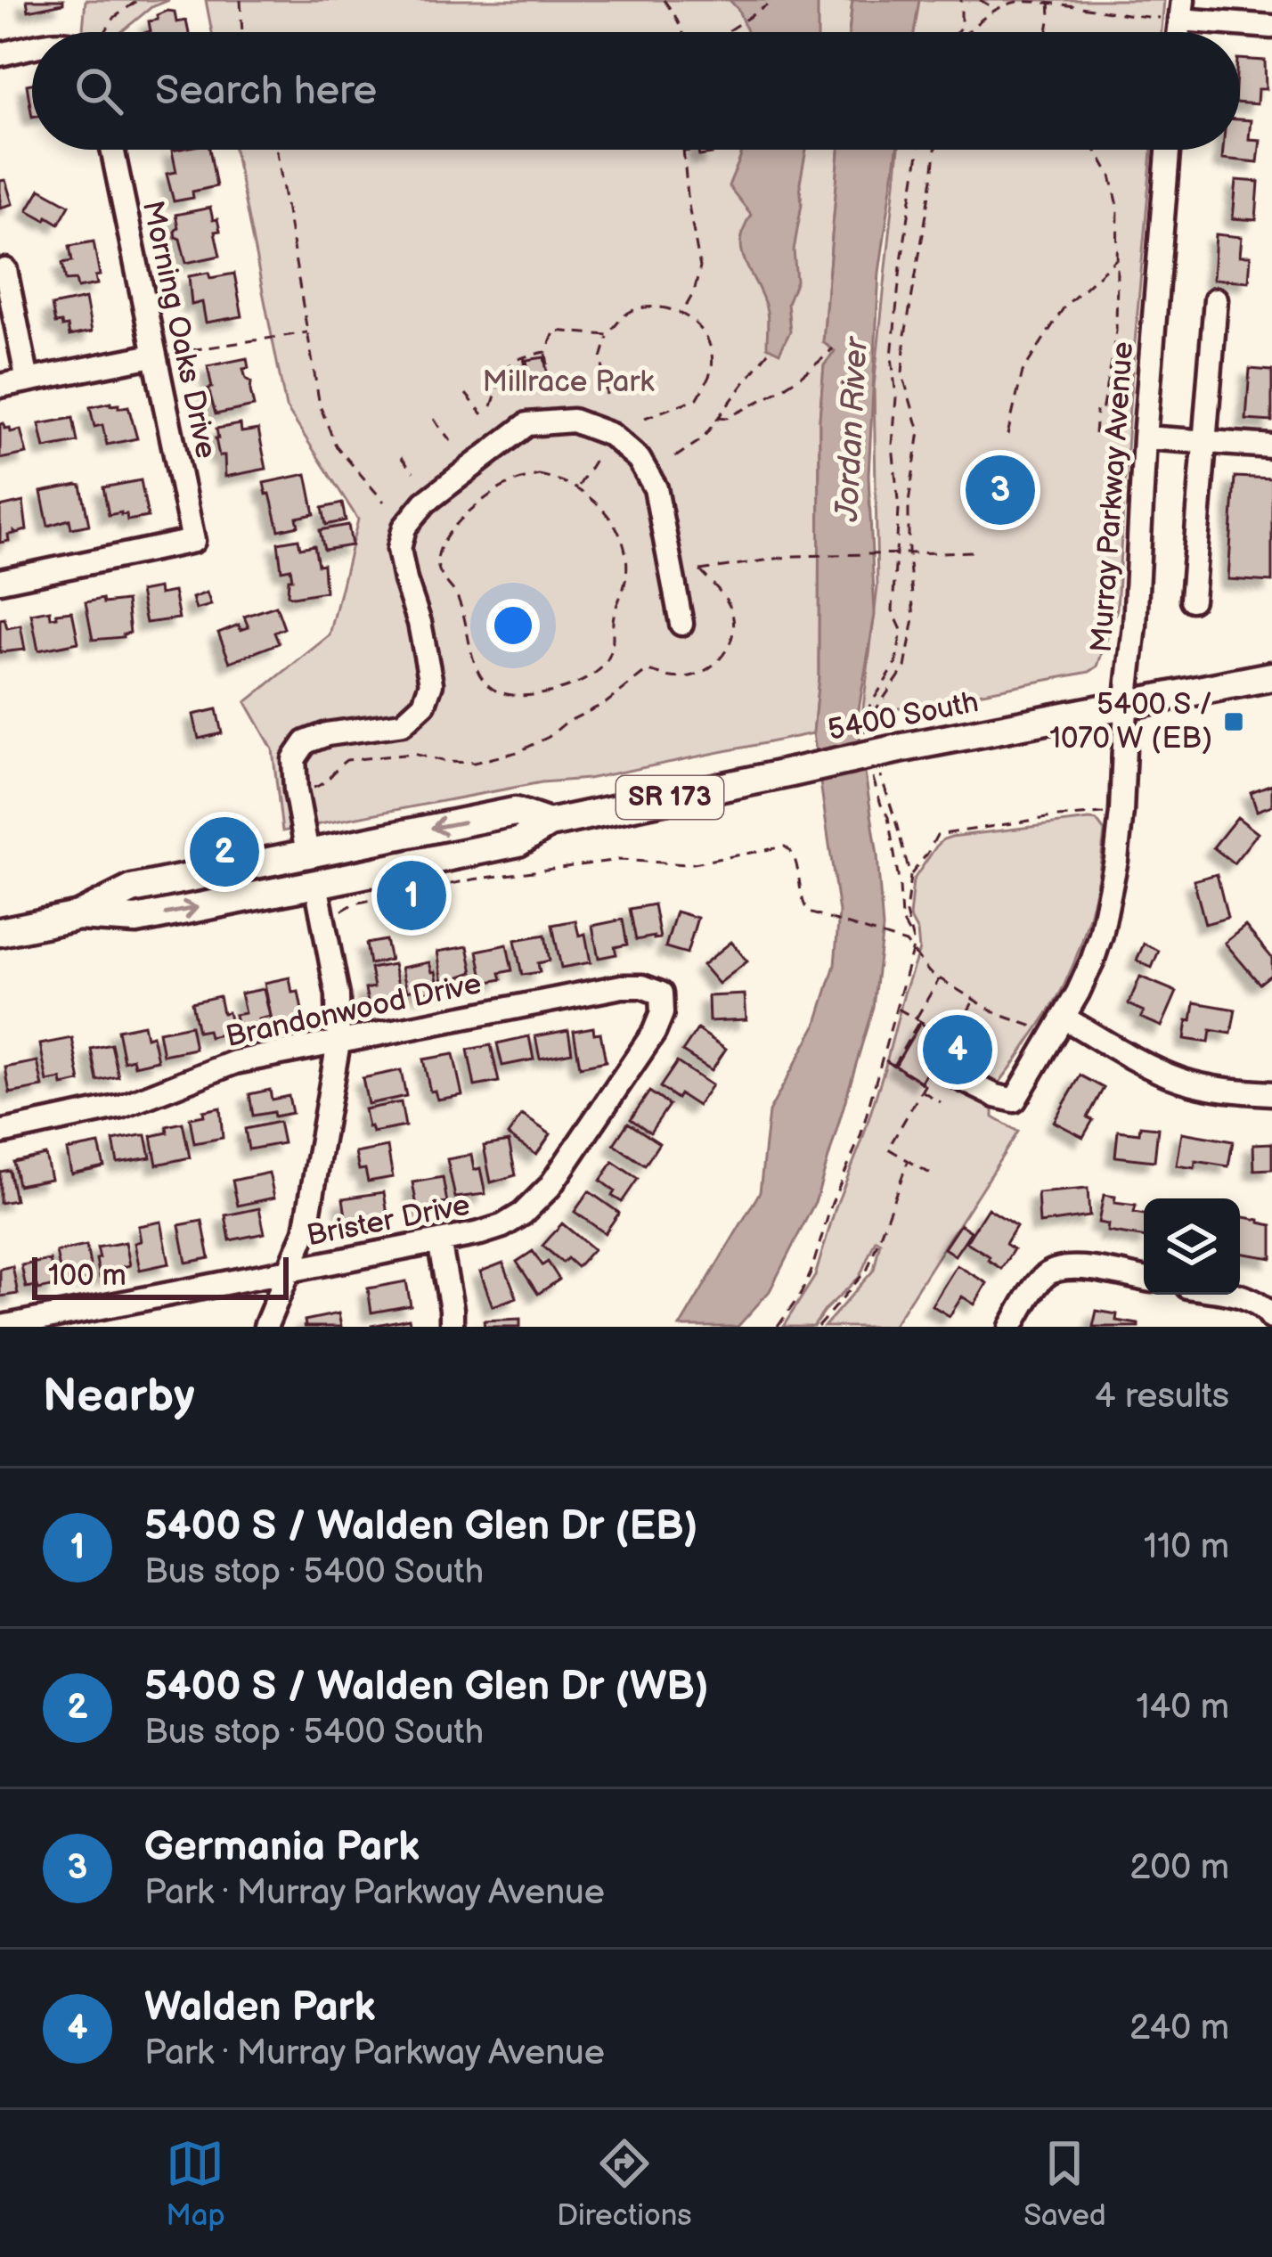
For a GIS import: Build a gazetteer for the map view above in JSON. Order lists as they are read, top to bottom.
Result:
{
  "streets": {
    "main road": ["5400 South", "SR 173"],
    "street": [
      "Morning Oaks Drive",
      "Murray Parkway Avenue",
      "Brandonwood Drive",
      "Brister Drive"
    ]
  },
  "crossings": [
    ["Murray Parkway Avenue", "5400 South"],
    ["Brandonwood Drive", "Brister Drive"]
  ],
  "water": ["Jordan River"],
  "parks": ["Millrace Park"],
  "places": {
    "transit": ["5400 S / 1070 W (EB)"]
  },
  "scale_bar": "100 m",
  "page": {
    "search": "Search here",
    "pins": [
      "3",
      "2",
      "1",
      "4"
    ],
    "scale": "100 m",
    "heading": ["Nearby", "4 results"],
    "list": [
      {
        "mark": "1",
        "name": "5400 S / Walden Glen Dr (EB)",
        "note": "Bus stop · 5400 South",
        "value": "110 m"
      },
      {
        "mark": "2",
        "name": "5400 S / Walden Glen Dr (WB)",
        "note": "Bus stop · 5400 South",
        "value": "140 m"
      },
      {
        "mark": "3",
        "name": "Germania Park",
        "note": "Park · Murray Parkway Avenue",
        "value": "200 m"
      },
      {
        "mark": "4",
        "name": "Walden Park",
        "note": "Park · Murray Parkway Avenue",
        "value": "240 m"
      }
    ],
    "nav": ["Map", "Directions", "Saved"]
  }
}
